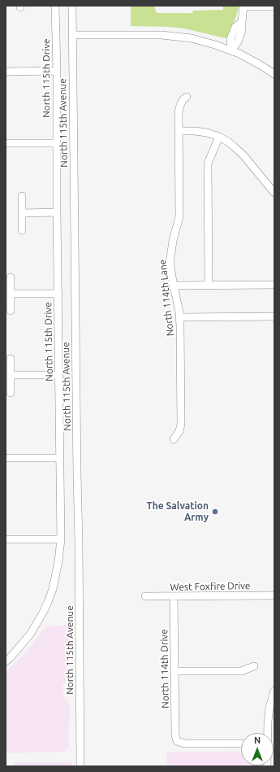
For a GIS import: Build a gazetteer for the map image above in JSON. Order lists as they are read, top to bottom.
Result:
{
  "streets": {
    "street": [
      "North 115th Drive",
      "North 115th Avenue",
      "North 114th Lane",
      "West Foxfire Drive",
      "North 114th Drive"
    ]
  },
  "crossings": [
    ["West Foxfire Drive", "North 114th Drive"]
  ],
  "places": ["The Salvation Army"],
  "north": "top"
}
